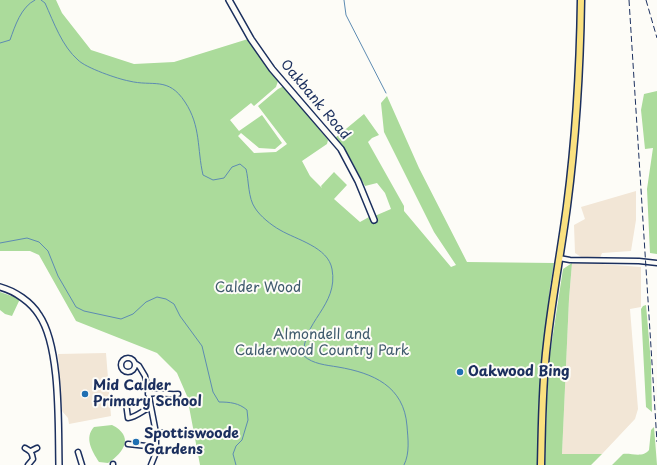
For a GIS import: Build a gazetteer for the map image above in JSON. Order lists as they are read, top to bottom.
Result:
{
  "streets": {
    "street": ["Oakbank Road"]
  },
  "parks": ["Calder Wood", "Almondell and Calderwood Country Park"],
  "places": ["Oakwood Bing", "Mid Calder Primary School", "Spottiswoode Gardens"]
}
